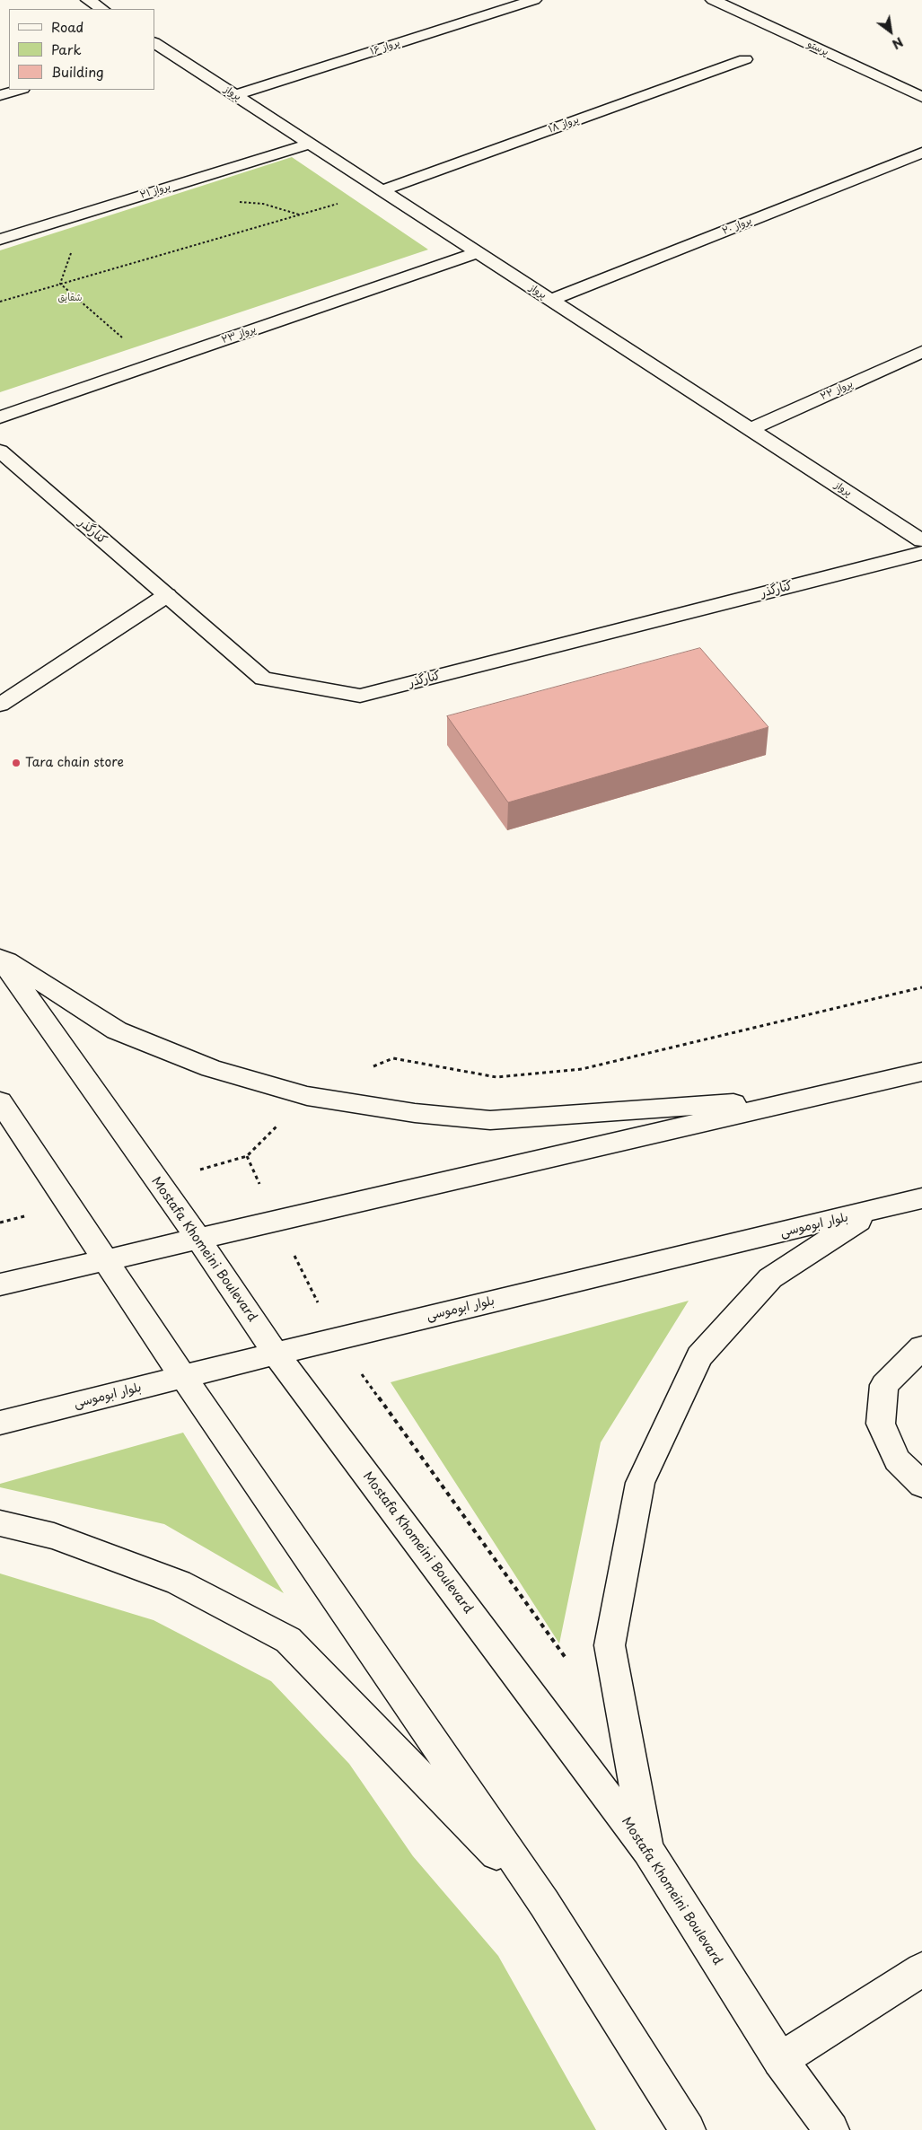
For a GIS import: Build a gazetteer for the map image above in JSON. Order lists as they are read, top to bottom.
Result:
{
  "streets": {
    "street": [
      "پرواز ۱۶",
      "پرستو",
      "پرواز",
      "پرواز ۱۸",
      "پرواز ۲۱",
      "پرواز ۲۰",
      "پرواز ۲۳",
      "پرواز ۲۲",
      "کنارگذر",
      "بلوار ابوموسی",
      "Mostafa Khomeini Boulevard"
    ]
  },
  "crossings": [
    ["پرواز ۱۶", "پرواز"],
    ["پرواز", "پرواز ۱۸"],
    ["پرواز", "پرواز ۲۱"],
    ["پرواز", "پرواز ۲۰"],
    ["پرواز", "پرواز ۲۳"],
    ["پرواز", "پرواز ۲۲"],
    ["بلوار ابوموسی", "Mostafa Khomeini Boulevard"]
  ],
  "parks": ["شقایق"],
  "places": ["Tara chain store"],
  "legend": ["Road", "Park", "Building"],
  "north": "bottom right"
}
